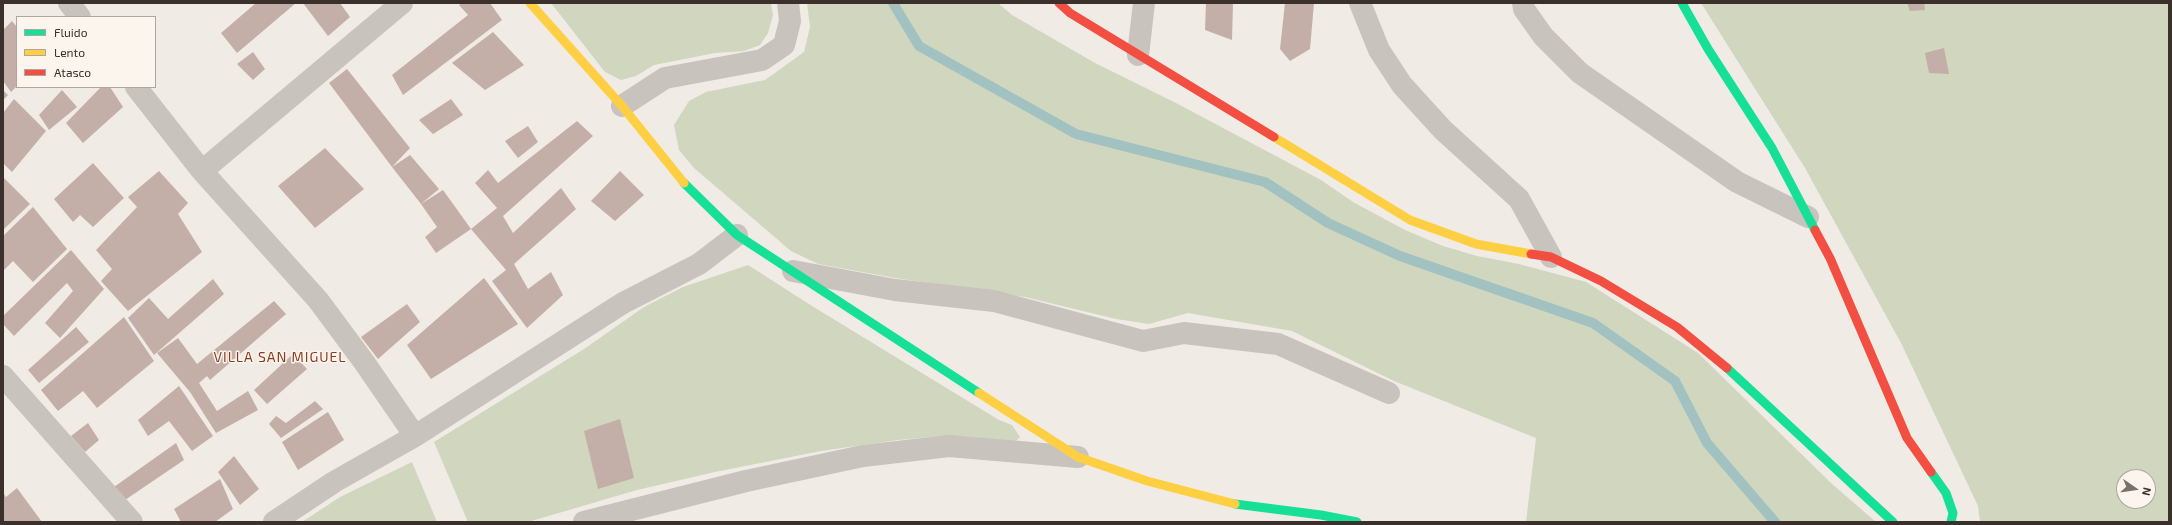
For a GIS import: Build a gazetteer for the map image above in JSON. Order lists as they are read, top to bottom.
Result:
{
  "districts": ["VILLA SAN MIGUEL"],
  "legend": ["Fluido", "Lento", "Atasco"],
  "north": "right"
}
